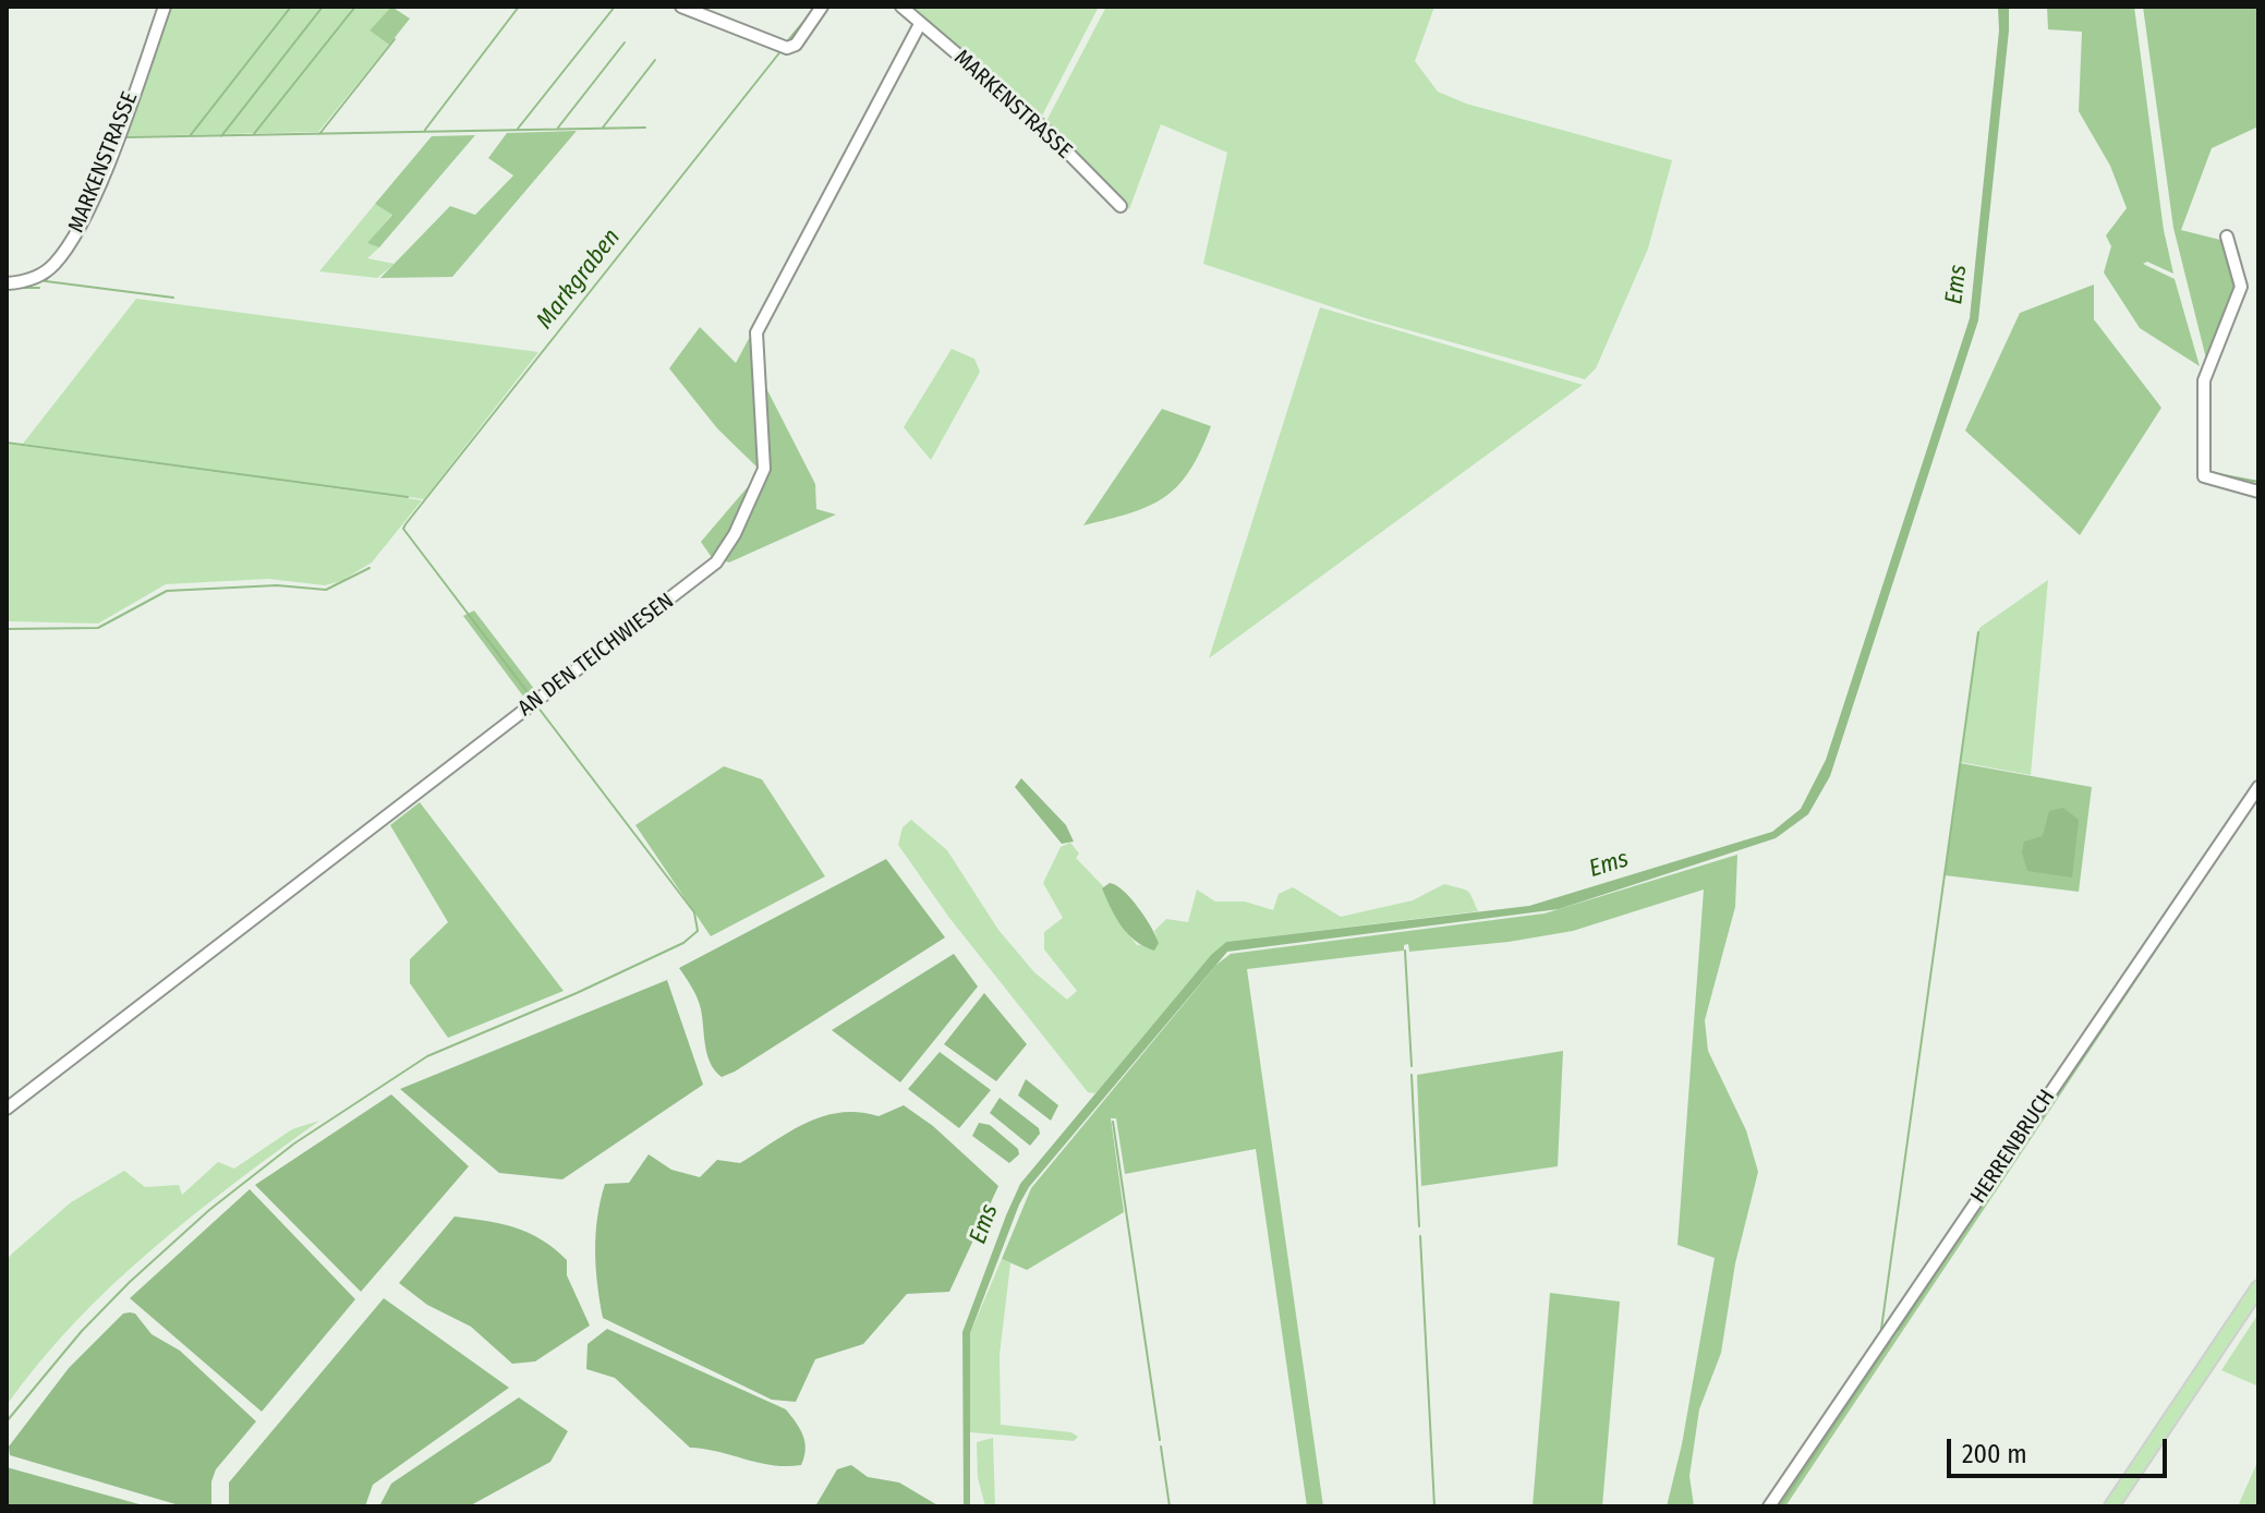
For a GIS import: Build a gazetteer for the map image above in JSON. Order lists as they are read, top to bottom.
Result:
{
  "streets": {
    "street": ["MARKENSTRASSE", "AN DEN TEICHWIESEN", "HERRENBRUCH"]
  },
  "crossings": [
    ["MARKENSTRASSE", "AN DEN TEICHWIESEN"]
  ],
  "water": ["Markgraben", "Ems"],
  "scale_bar": "200 m"
}
